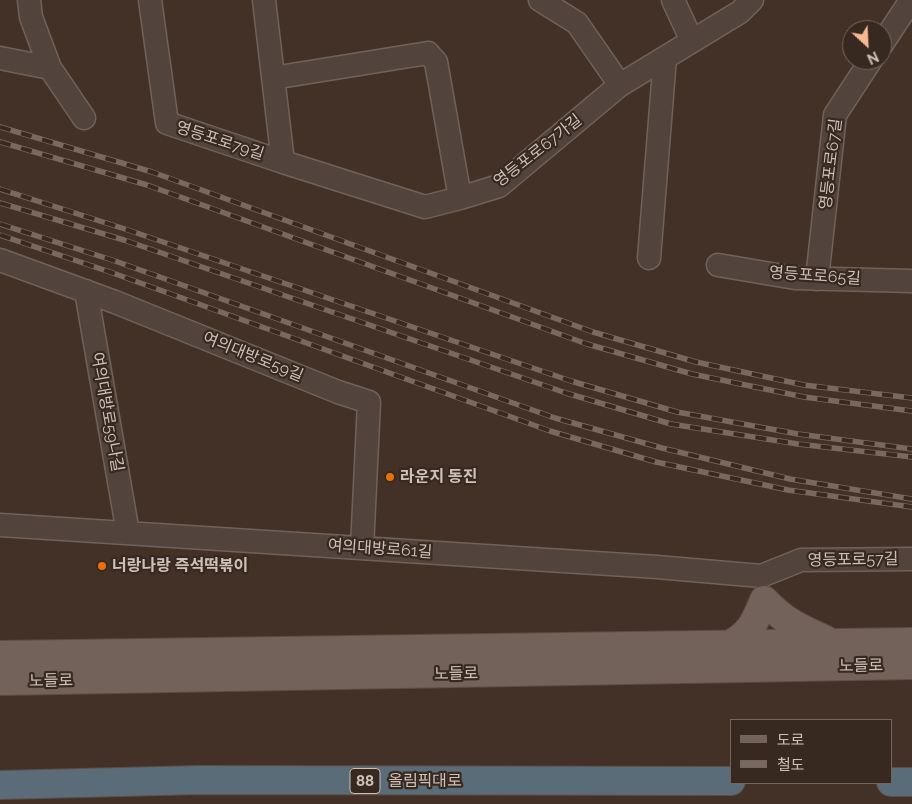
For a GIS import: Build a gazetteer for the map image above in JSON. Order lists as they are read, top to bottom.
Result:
{
  "streets": {
    "highway": ["88", "올림픽대로"],
    "main road": ["노들로"],
    "street": [
      "영등포로79길",
      "영등포로67가길",
      "영등포로67길",
      "영등포로65길",
      "여의대방로59길",
      "여의대방로59나길",
      "여의대방로61길",
      "영등포로57길"
    ]
  },
  "crossings": [
    ["영등포로79길", "영등포로67가길"],
    ["영등포로67길", "영등포로65길"],
    ["여의대방로59길", "여의대방로59나길"],
    ["여의대방로59길", "여의대방로61길"],
    ["여의대방로59나길", "여의대방로61길"],
    ["여의대방로61길", "영등포로57길"]
  ],
  "places": ["라운지 동진", "너랑나랑 즉석떡볶이"],
  "legend": ["도로", "철도"],
  "north": "bottom right"
}
